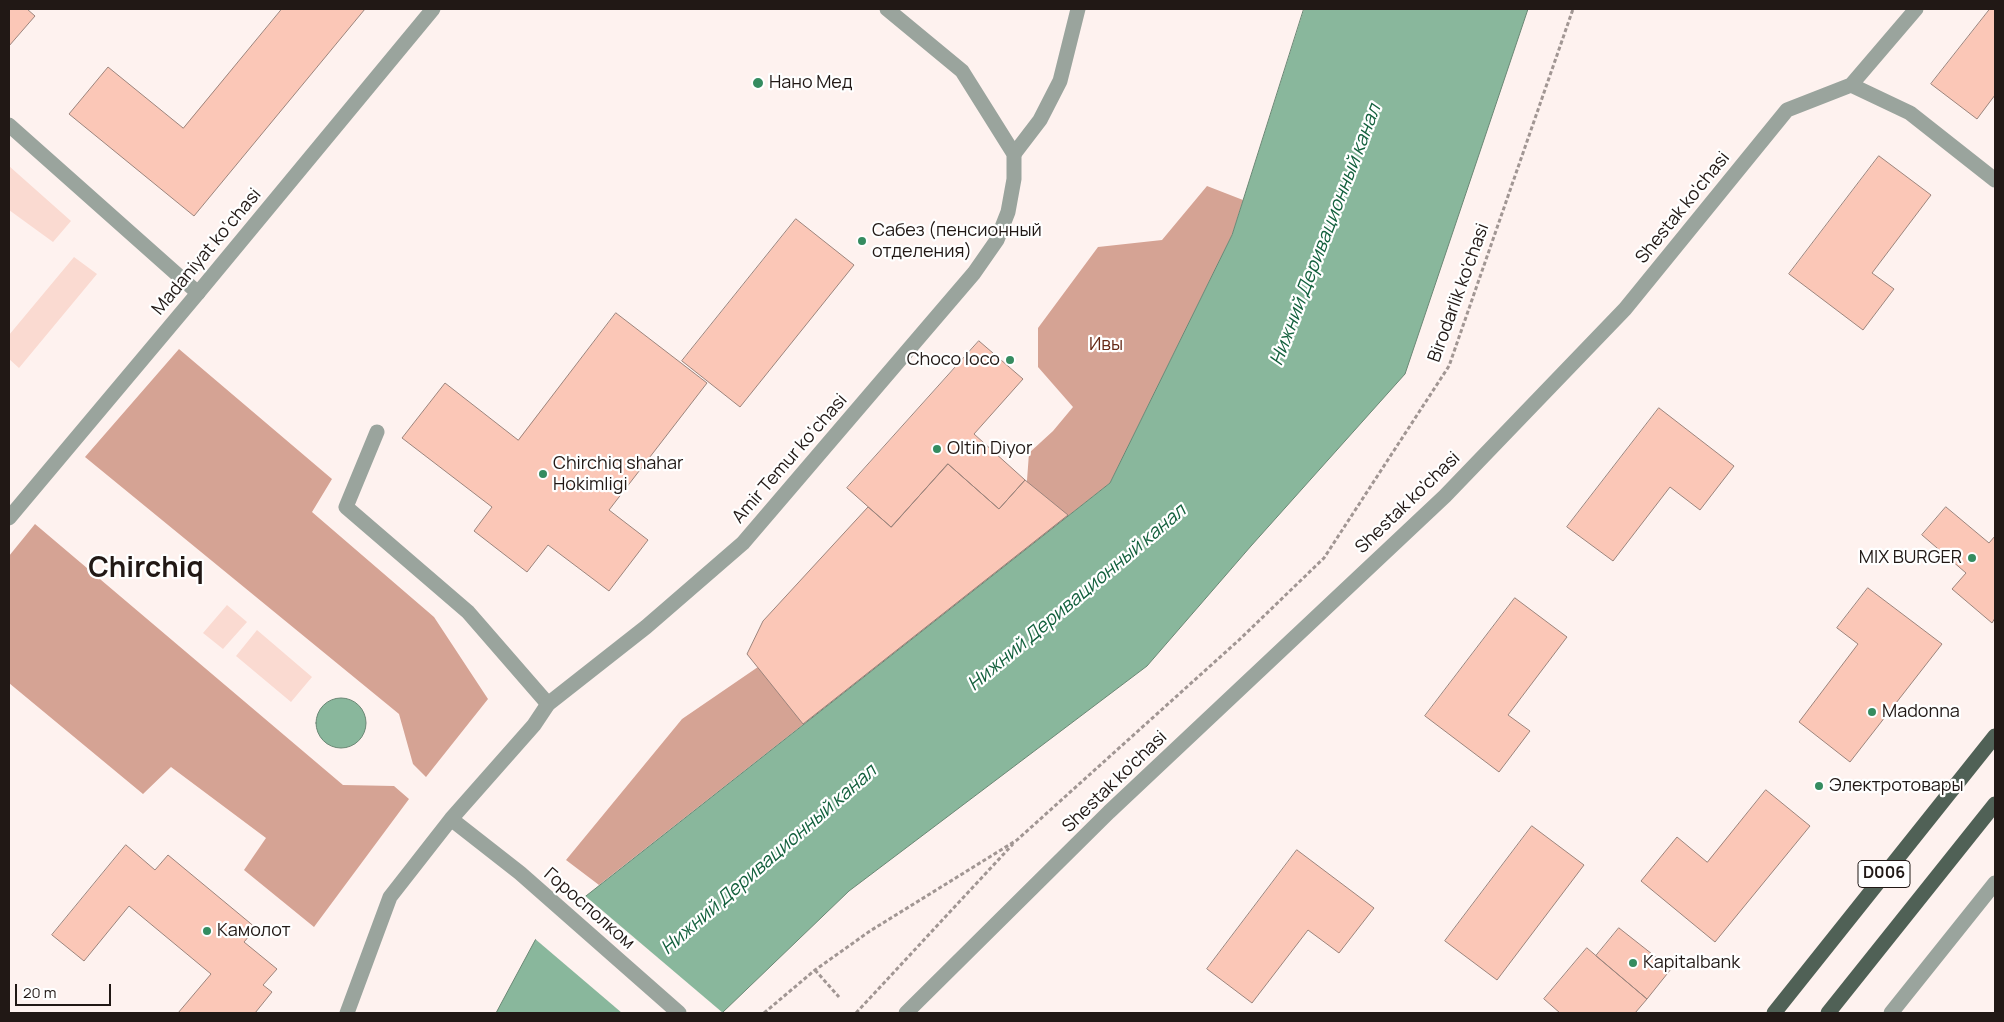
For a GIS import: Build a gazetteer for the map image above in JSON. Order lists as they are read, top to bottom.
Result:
{
  "streets": {
    "main road": ["D006"],
    "street": [
      "Shestak ko'chasi",
      "Madaniyat ko‘chasi",
      "Amir Temur ko‘chasi",
      "Горосполком"
    ],
    "path": ["Birodarlik ko'chasi"]
  },
  "crossings": [
    ["Amir Temur ko‘chasi", "Горосполком"]
  ],
  "districts": ["Chirchiq"],
  "water": ["Нижний Деривационный канал"],
  "parks": ["Ивы"],
  "places": [
    "Нано Мед",
    "Сабез (пенсионный отделения)",
    "Choco loco",
    "Oltin Diyor",
    "Chirchiq shahar Hokimligi",
    "MIX BURGER",
    "Madonna",
    "Электротовары",
    "Камолот",
    "Kapitalbank"
  ],
  "scale_bar": "20 m"
}
